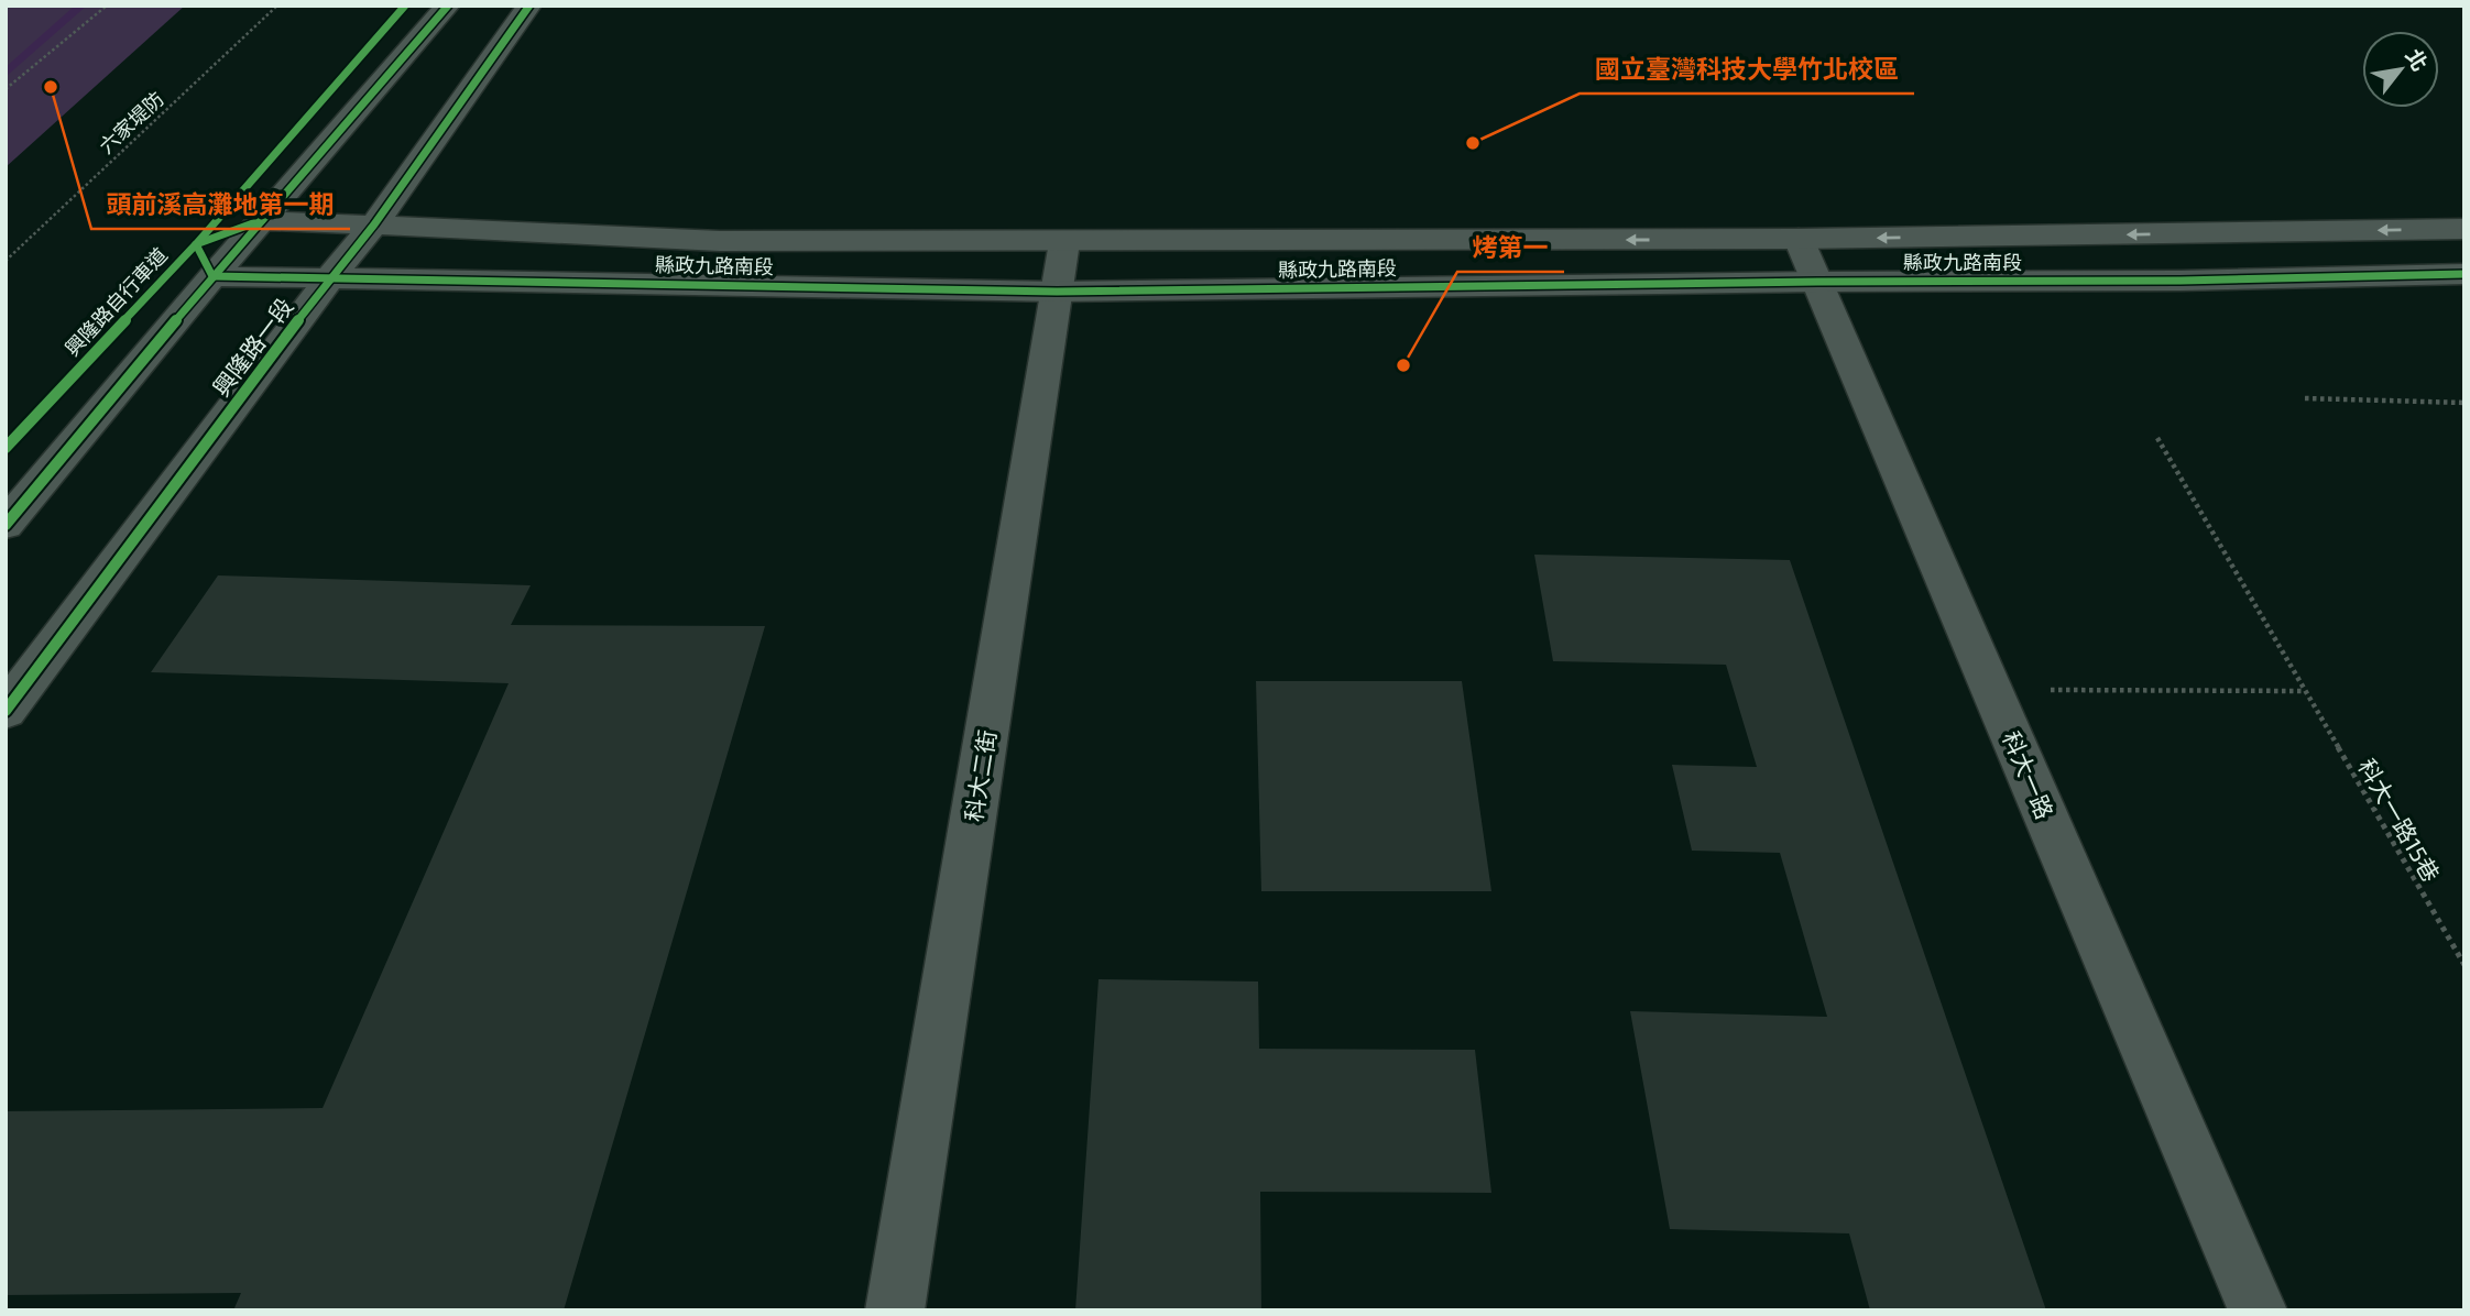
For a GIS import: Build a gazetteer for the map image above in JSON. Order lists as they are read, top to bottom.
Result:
{
  "streets": {
    "street": [
      "縣政九路南段",
      "興隆路一段",
      "科大一路",
      "科大二街"
    ],
    "path": ["六家堤防", "科大一路15巷"],
    "cycle path": ["興隆路自行車道"]
  },
  "crossings": [
    ["縣政九路南段", "興隆路一段"],
    ["縣政九路南段", "科大一路"],
    ["縣政九路南段", "科大二街"]
  ],
  "places": ["頭前溪高灘地第一期", "國立臺灣科技大學竹北校區", "烤第一"],
  "north": "top right"
}
